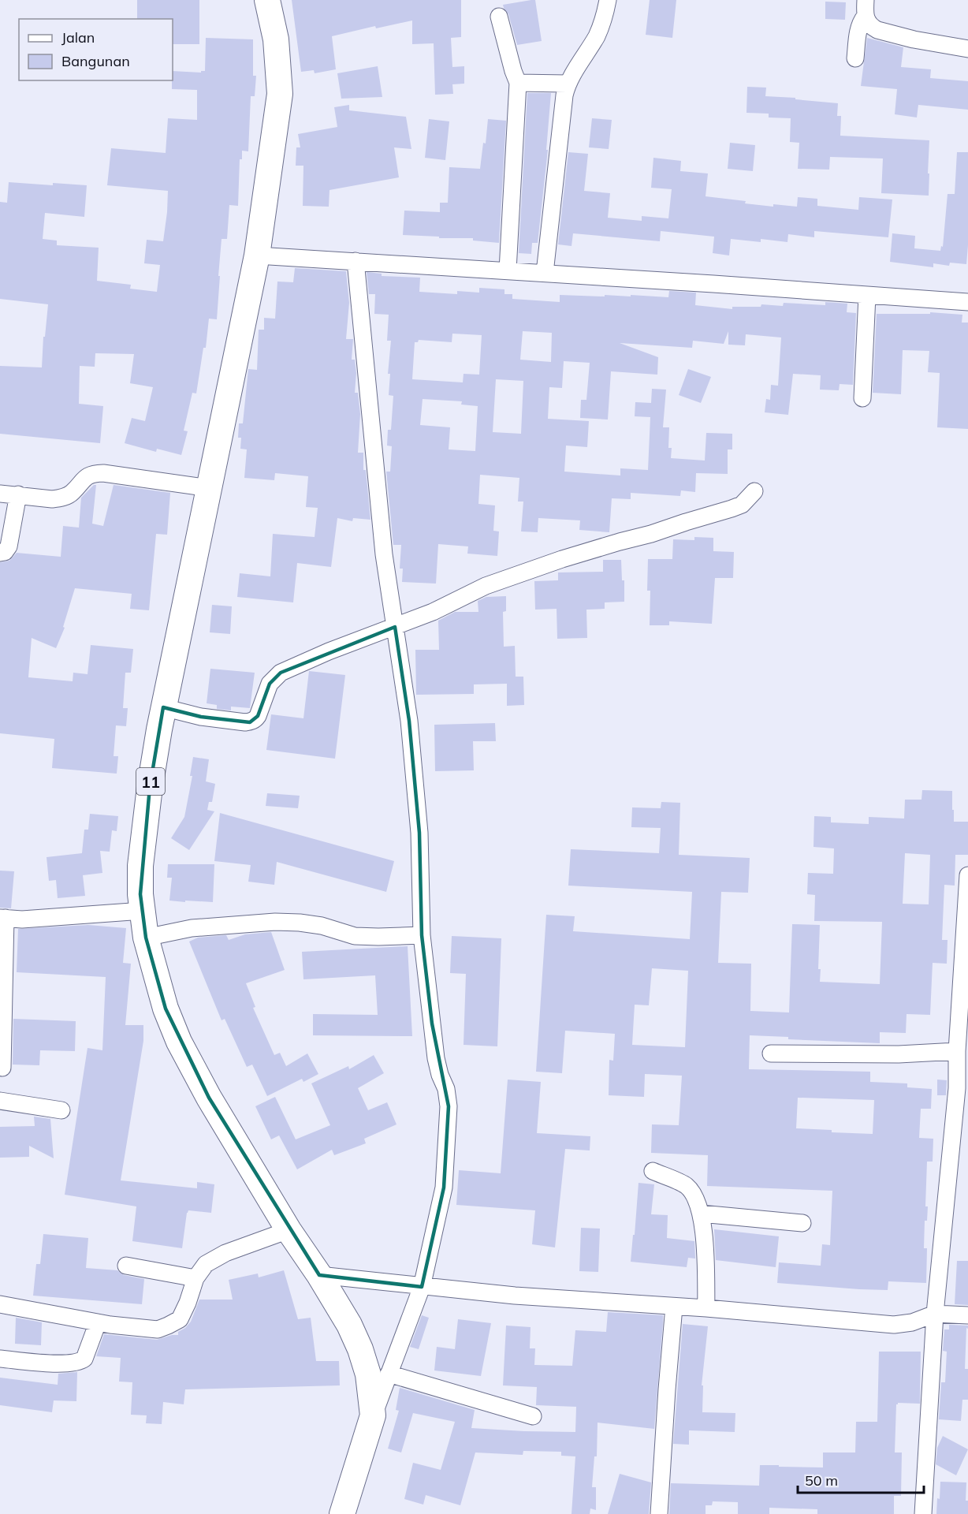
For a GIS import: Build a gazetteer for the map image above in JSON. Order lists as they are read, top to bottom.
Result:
{
  "streets": {
    "highway": ["11"]
  },
  "legend": ["Jalan", "Bangunan"],
  "scale_bar": "50 m"
}
